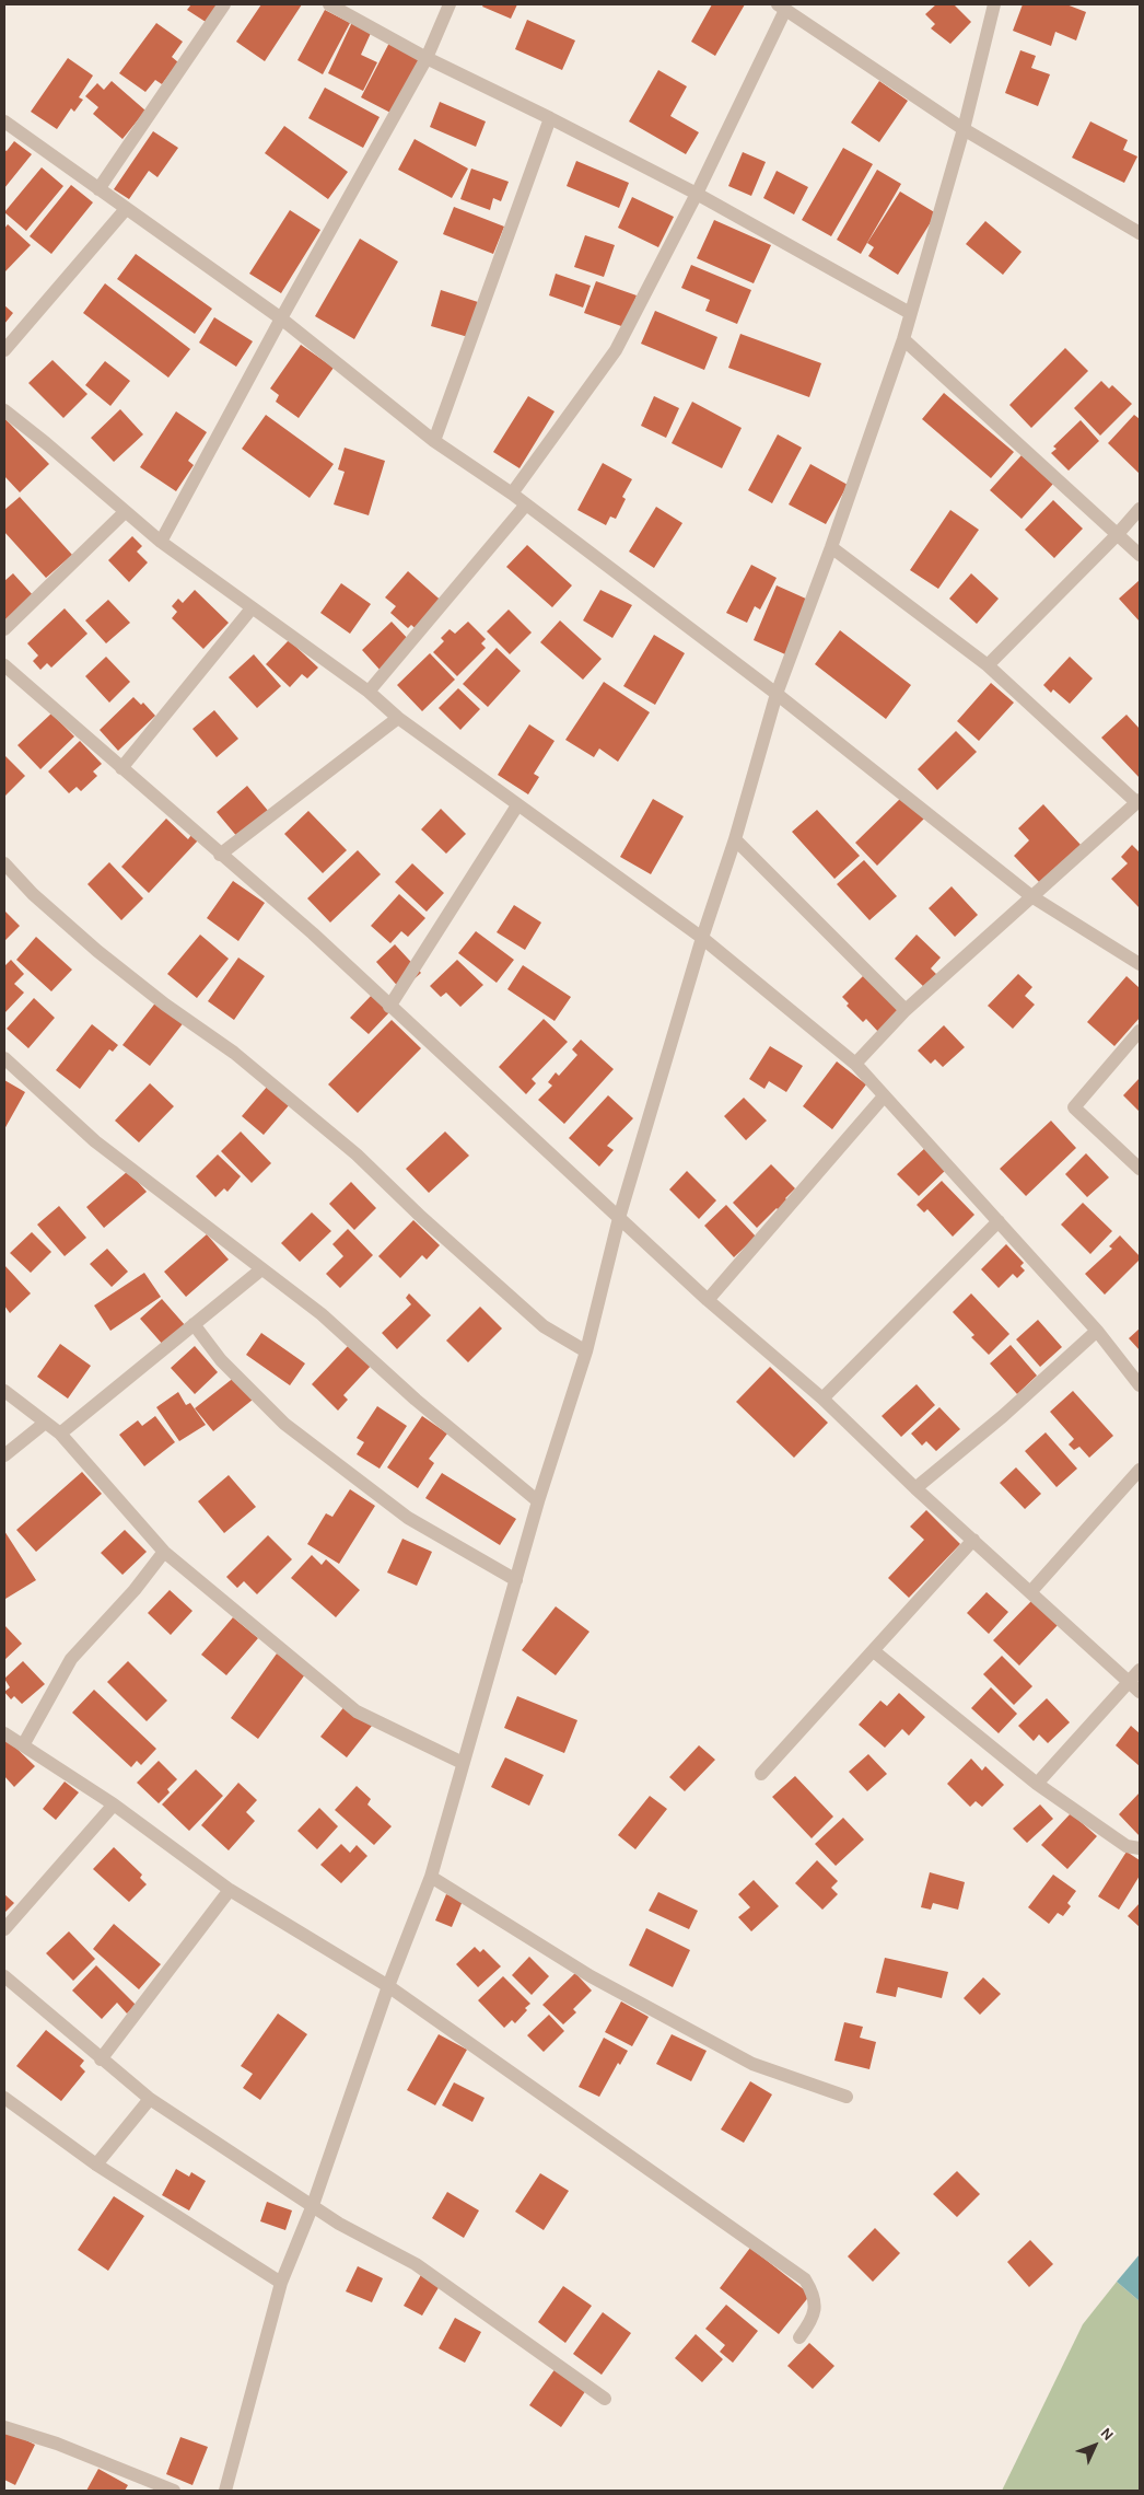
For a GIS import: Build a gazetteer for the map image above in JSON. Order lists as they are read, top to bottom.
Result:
{
  "north": "top right"
}
